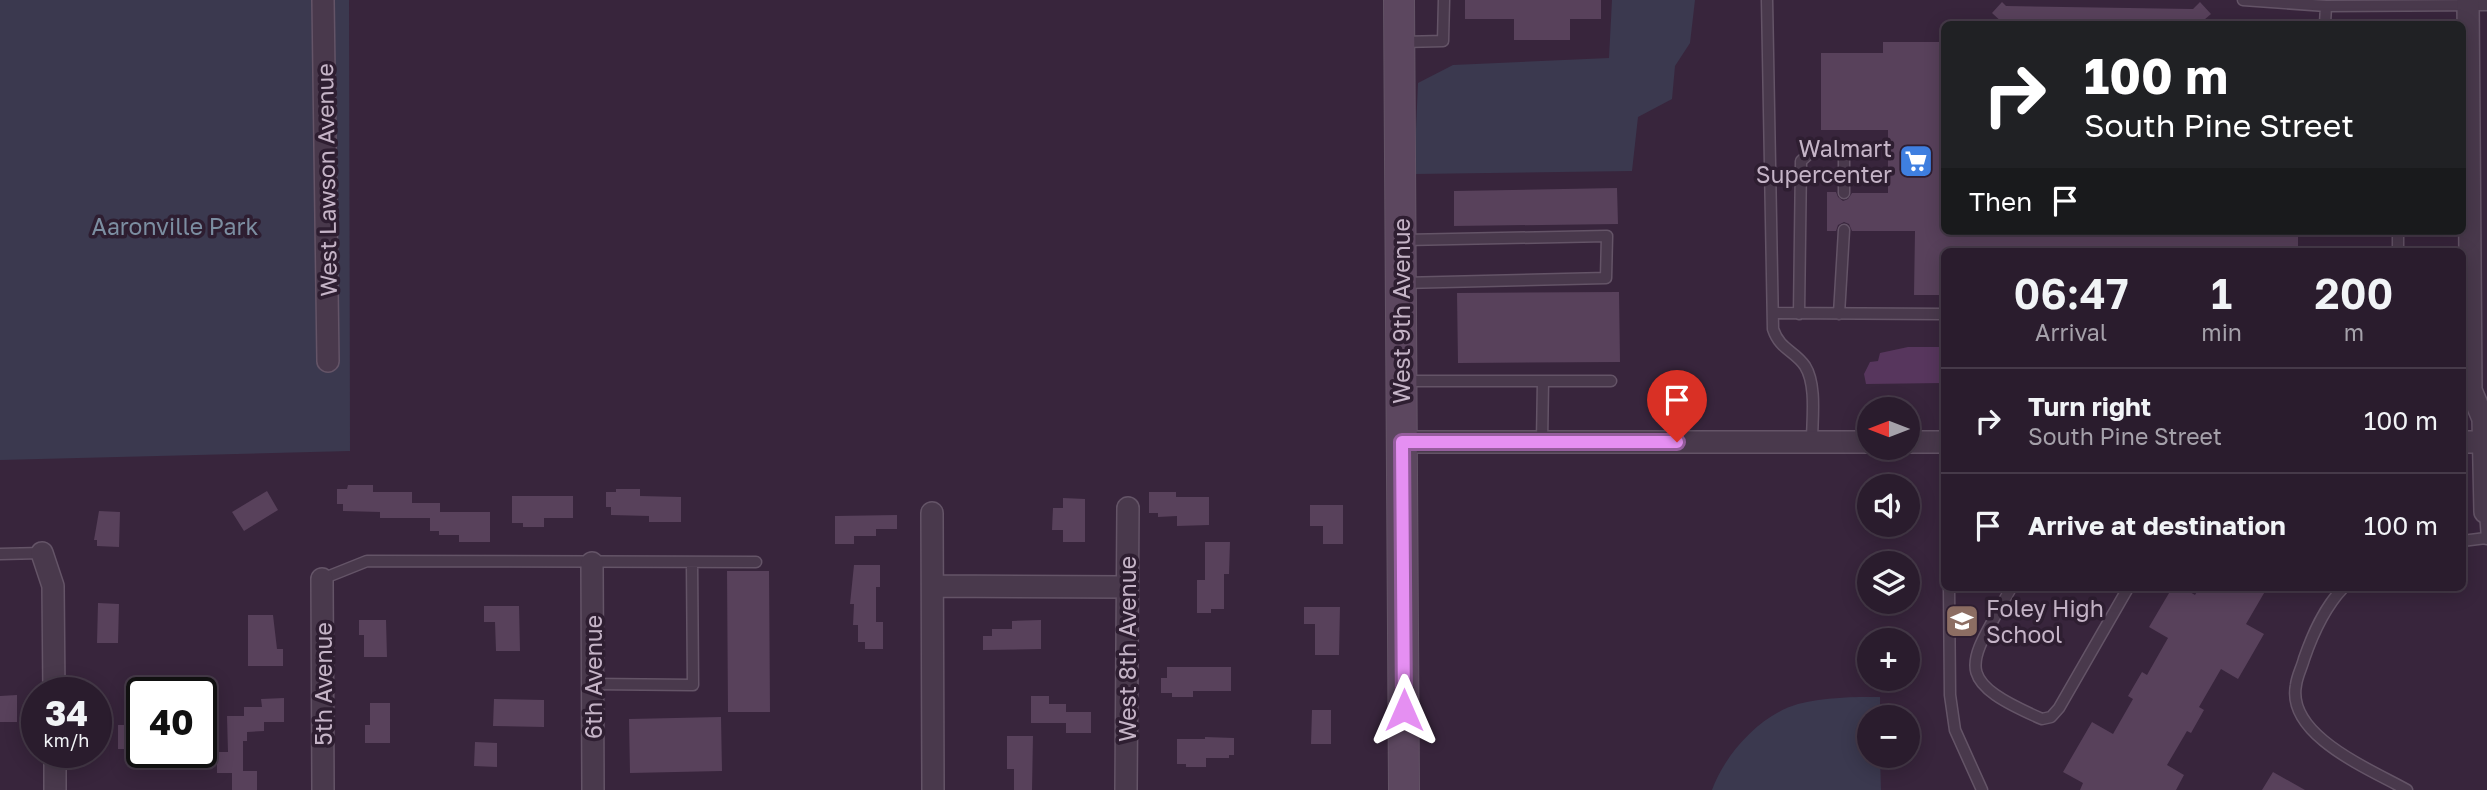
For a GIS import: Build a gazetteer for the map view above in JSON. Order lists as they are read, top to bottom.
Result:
{
  "streets": {
    "street": [
      "West Lawson Avenue",
      "West 9th Avenue",
      "West 8th Avenue",
      "6th Avenue",
      "5th Avenue"
    ]
  },
  "parks": ["Aaronville Park"],
  "places": {
    "supermarket": ["Walmart Supercenter"],
    "school or university": ["Foley High School"]
  },
  "north": "left",
  "page": {
    "turn": ["100 m", "South Pine Street"],
    "then": "Then",
    "eta": [
      "06:47",
      "Arrival",
      "1",
      "min",
      "200",
      "m"
    ],
    "list": [
      {
        "name": "Turn right",
        "note": "South Pine Street",
        "value": "100 m"
      },
      {
        "name": "Arrive at destination",
        "value": "100 m"
      }
    ],
    "map_buttons": ["+", "−"],
    "speed": "34 km/h",
    "limit": "40"
  }
}
